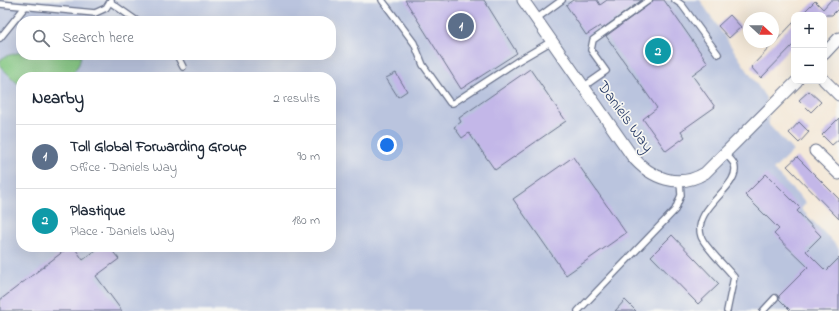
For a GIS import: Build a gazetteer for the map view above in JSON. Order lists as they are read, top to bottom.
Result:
{
  "streets": {
    "street": ["Daniels Way"]
  },
  "north": "right",
  "page": {
    "pins": ["1", "2"],
    "map_buttons": ["+", "−"],
    "search": "Search here",
    "heading": ["Nearby", "2 results"],
    "list": [
      {
        "mark": "1",
        "name": "Toll Global Forwarding Group",
        "note": "Office · Daniels Way",
        "value": "90 m"
      },
      {
        "mark": "2",
        "name": "Plastique",
        "note": "Place · Daniels Way",
        "value": "180 m"
      }
    ]
  }
}
